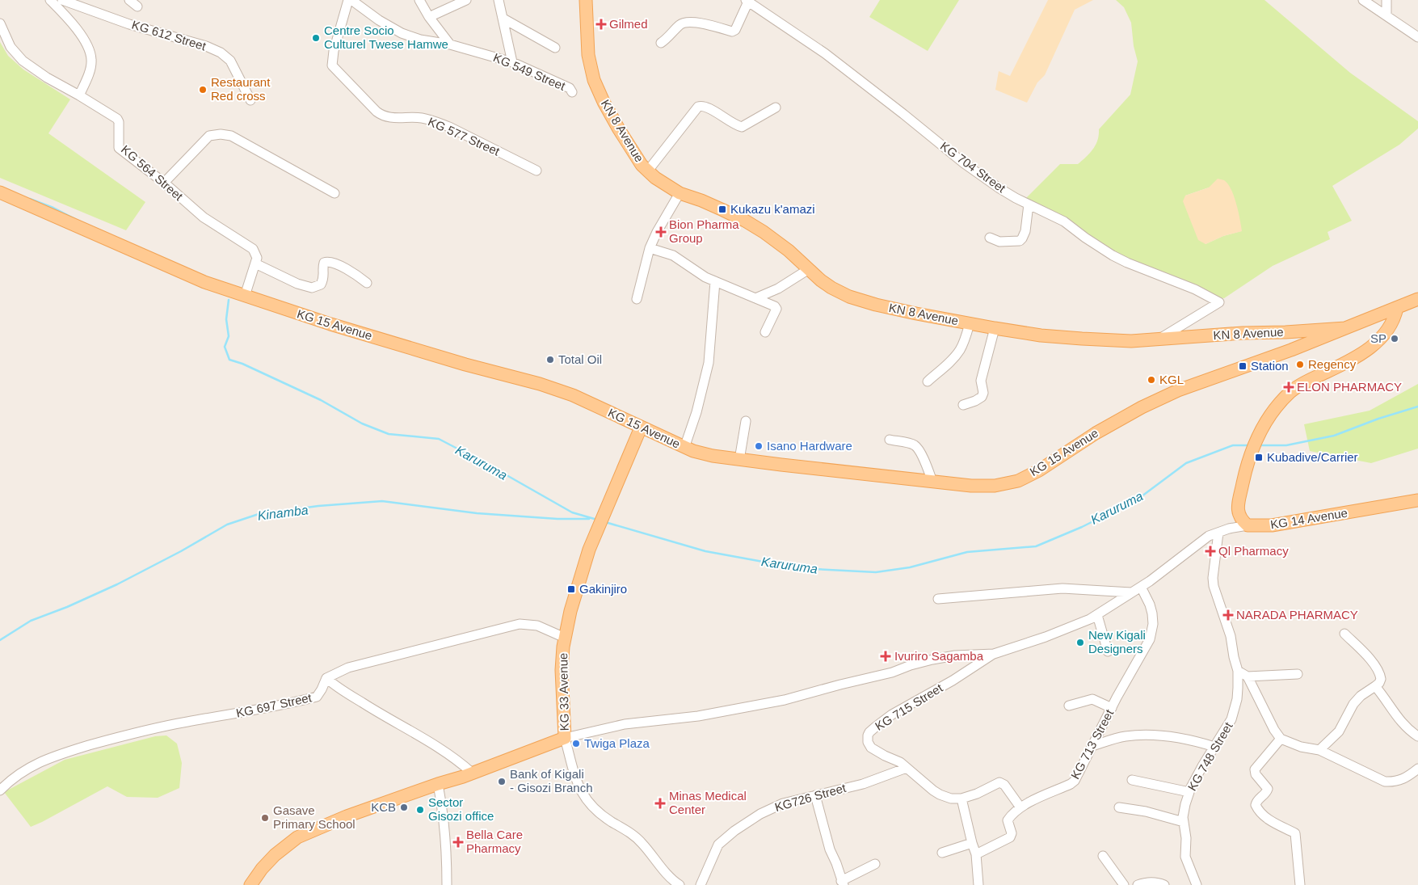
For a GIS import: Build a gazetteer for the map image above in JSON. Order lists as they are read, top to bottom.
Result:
{
  "streets": {
    "main road": [
      "KN 8 Avenue",
      "KG 15 Avenue",
      "KG 14 Avenue",
      "KG 33 Avenue"
    ],
    "street": [
      "KG 612 Street",
      "KG 549 Street",
      "KG 577 Street",
      "KG 704 Street",
      "KG 564 Street",
      "KG 697 Street",
      "KG 715 Street",
      "KG 713 Street",
      "KG 748 Street",
      "KG726 Street"
    ]
  },
  "crossings": [
    ["KN 8 Avenue", "KG 704 Street"],
    ["KN 8 Avenue", "KG 15 Avenue"],
    ["KG 15 Avenue", "KG 33 Avenue"],
    ["KG 715 Street", "KG 713 Street"],
    ["KG 715 Street", "KG726 Street"]
  ],
  "water": ["Karuruma", "Kinamba"],
  "places": {
    "health": [
      "Gilmed",
      "Bion Pharma Group",
      "ELON PHARMACY",
      "Ql Pharmacy",
      "NARADA PHARMACY",
      "Ivuriro Sagamba",
      "Minas Medical Center",
      "Bella Care Pharmacy"
    ],
    "other": [
      "Centre Socio Culturel Twese Hamwe",
      "Restaurant Red cross",
      "SP",
      "Total Oil",
      "Regency",
      "KGL",
      "Isano Hardware",
      "New Kigali Designers",
      "Twiga Plaza",
      "Bank of Kigali - Gisozi Branch",
      "KCB",
      "Sector Gisozi office",
      "Gasave Primary School"
    ],
    "transit": [
      "Kukazu k'amazi",
      "Station",
      "Kubadive/Carrier",
      "Gakinjiro"
    ]
  }
}
